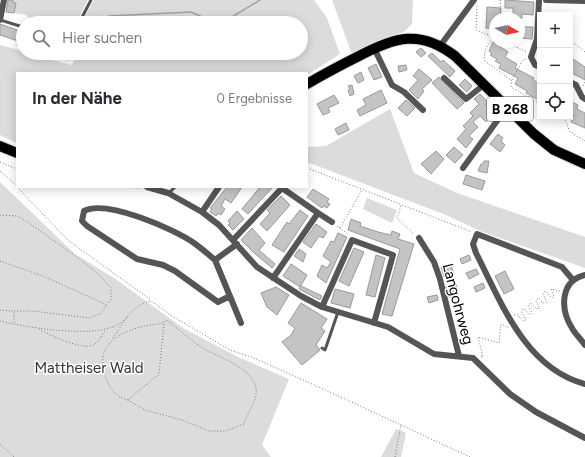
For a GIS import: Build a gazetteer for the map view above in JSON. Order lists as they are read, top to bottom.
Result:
{
  "streets": {
    "main road": ["B 268"],
    "street": ["Langohrweg"]
  },
  "parks": ["Mattheiser Wald"],
  "north": "right",
  "page": {
    "map_buttons": ["+", "−"],
    "search": "Hier suchen",
    "heading": ["In der Nähe", "0 Ergebnisse"]
  }
}
